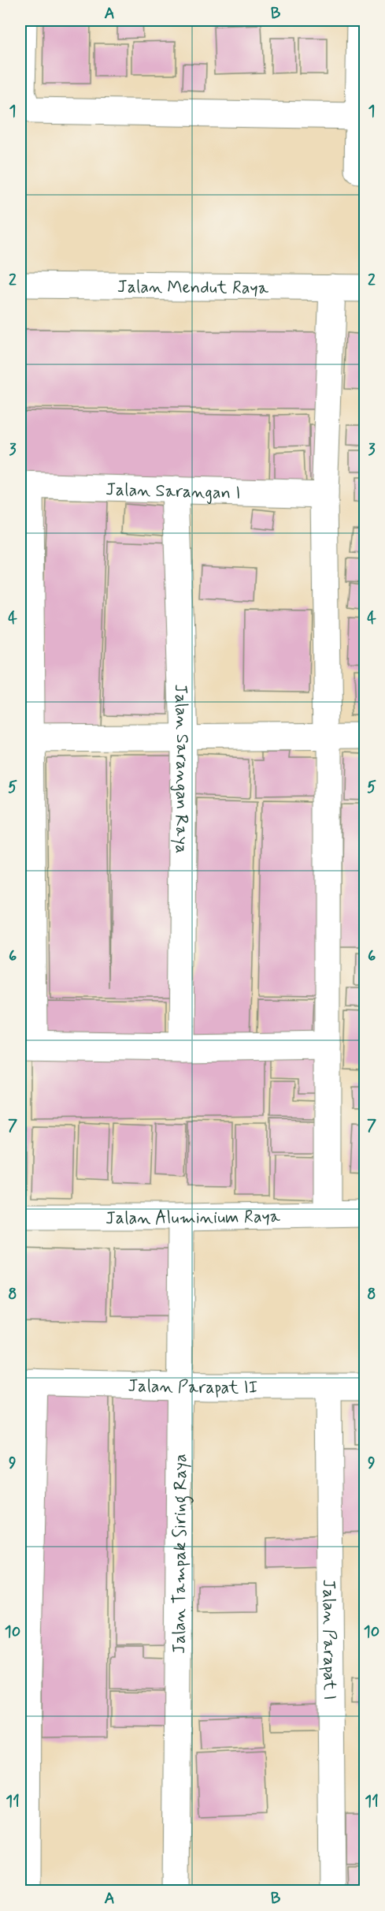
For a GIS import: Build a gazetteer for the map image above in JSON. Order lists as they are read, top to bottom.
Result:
{
  "streets": {
    "street": [
      "Jalan Mendut Raya",
      "Jalan Sarangan I",
      "Jalan Sarangan Raya",
      "Jalan Aluminium Raya",
      "Jalan Parapat II",
      "Jalan Tampak Siring Raya",
      "Jalan Parapat I"
    ]
  },
  "crossings": [
    ["Jalan Sarangan I", "Jalan Sarangan Raya"],
    ["Jalan Aluminium Raya", "Jalan Tampak Siring Raya"],
    ["Jalan Parapat II", "Jalan Tampak Siring Raya"],
    ["Jalan Parapat II", "Jalan Parapat I"]
  ],
  "grid": {
    "columns": ["A", "B"],
    "rows": [
      "1",
      "2",
      "3",
      "4",
      "5",
      "6",
      "7",
      "8",
      "9",
      "10",
      "11"
    ]
  }
}
